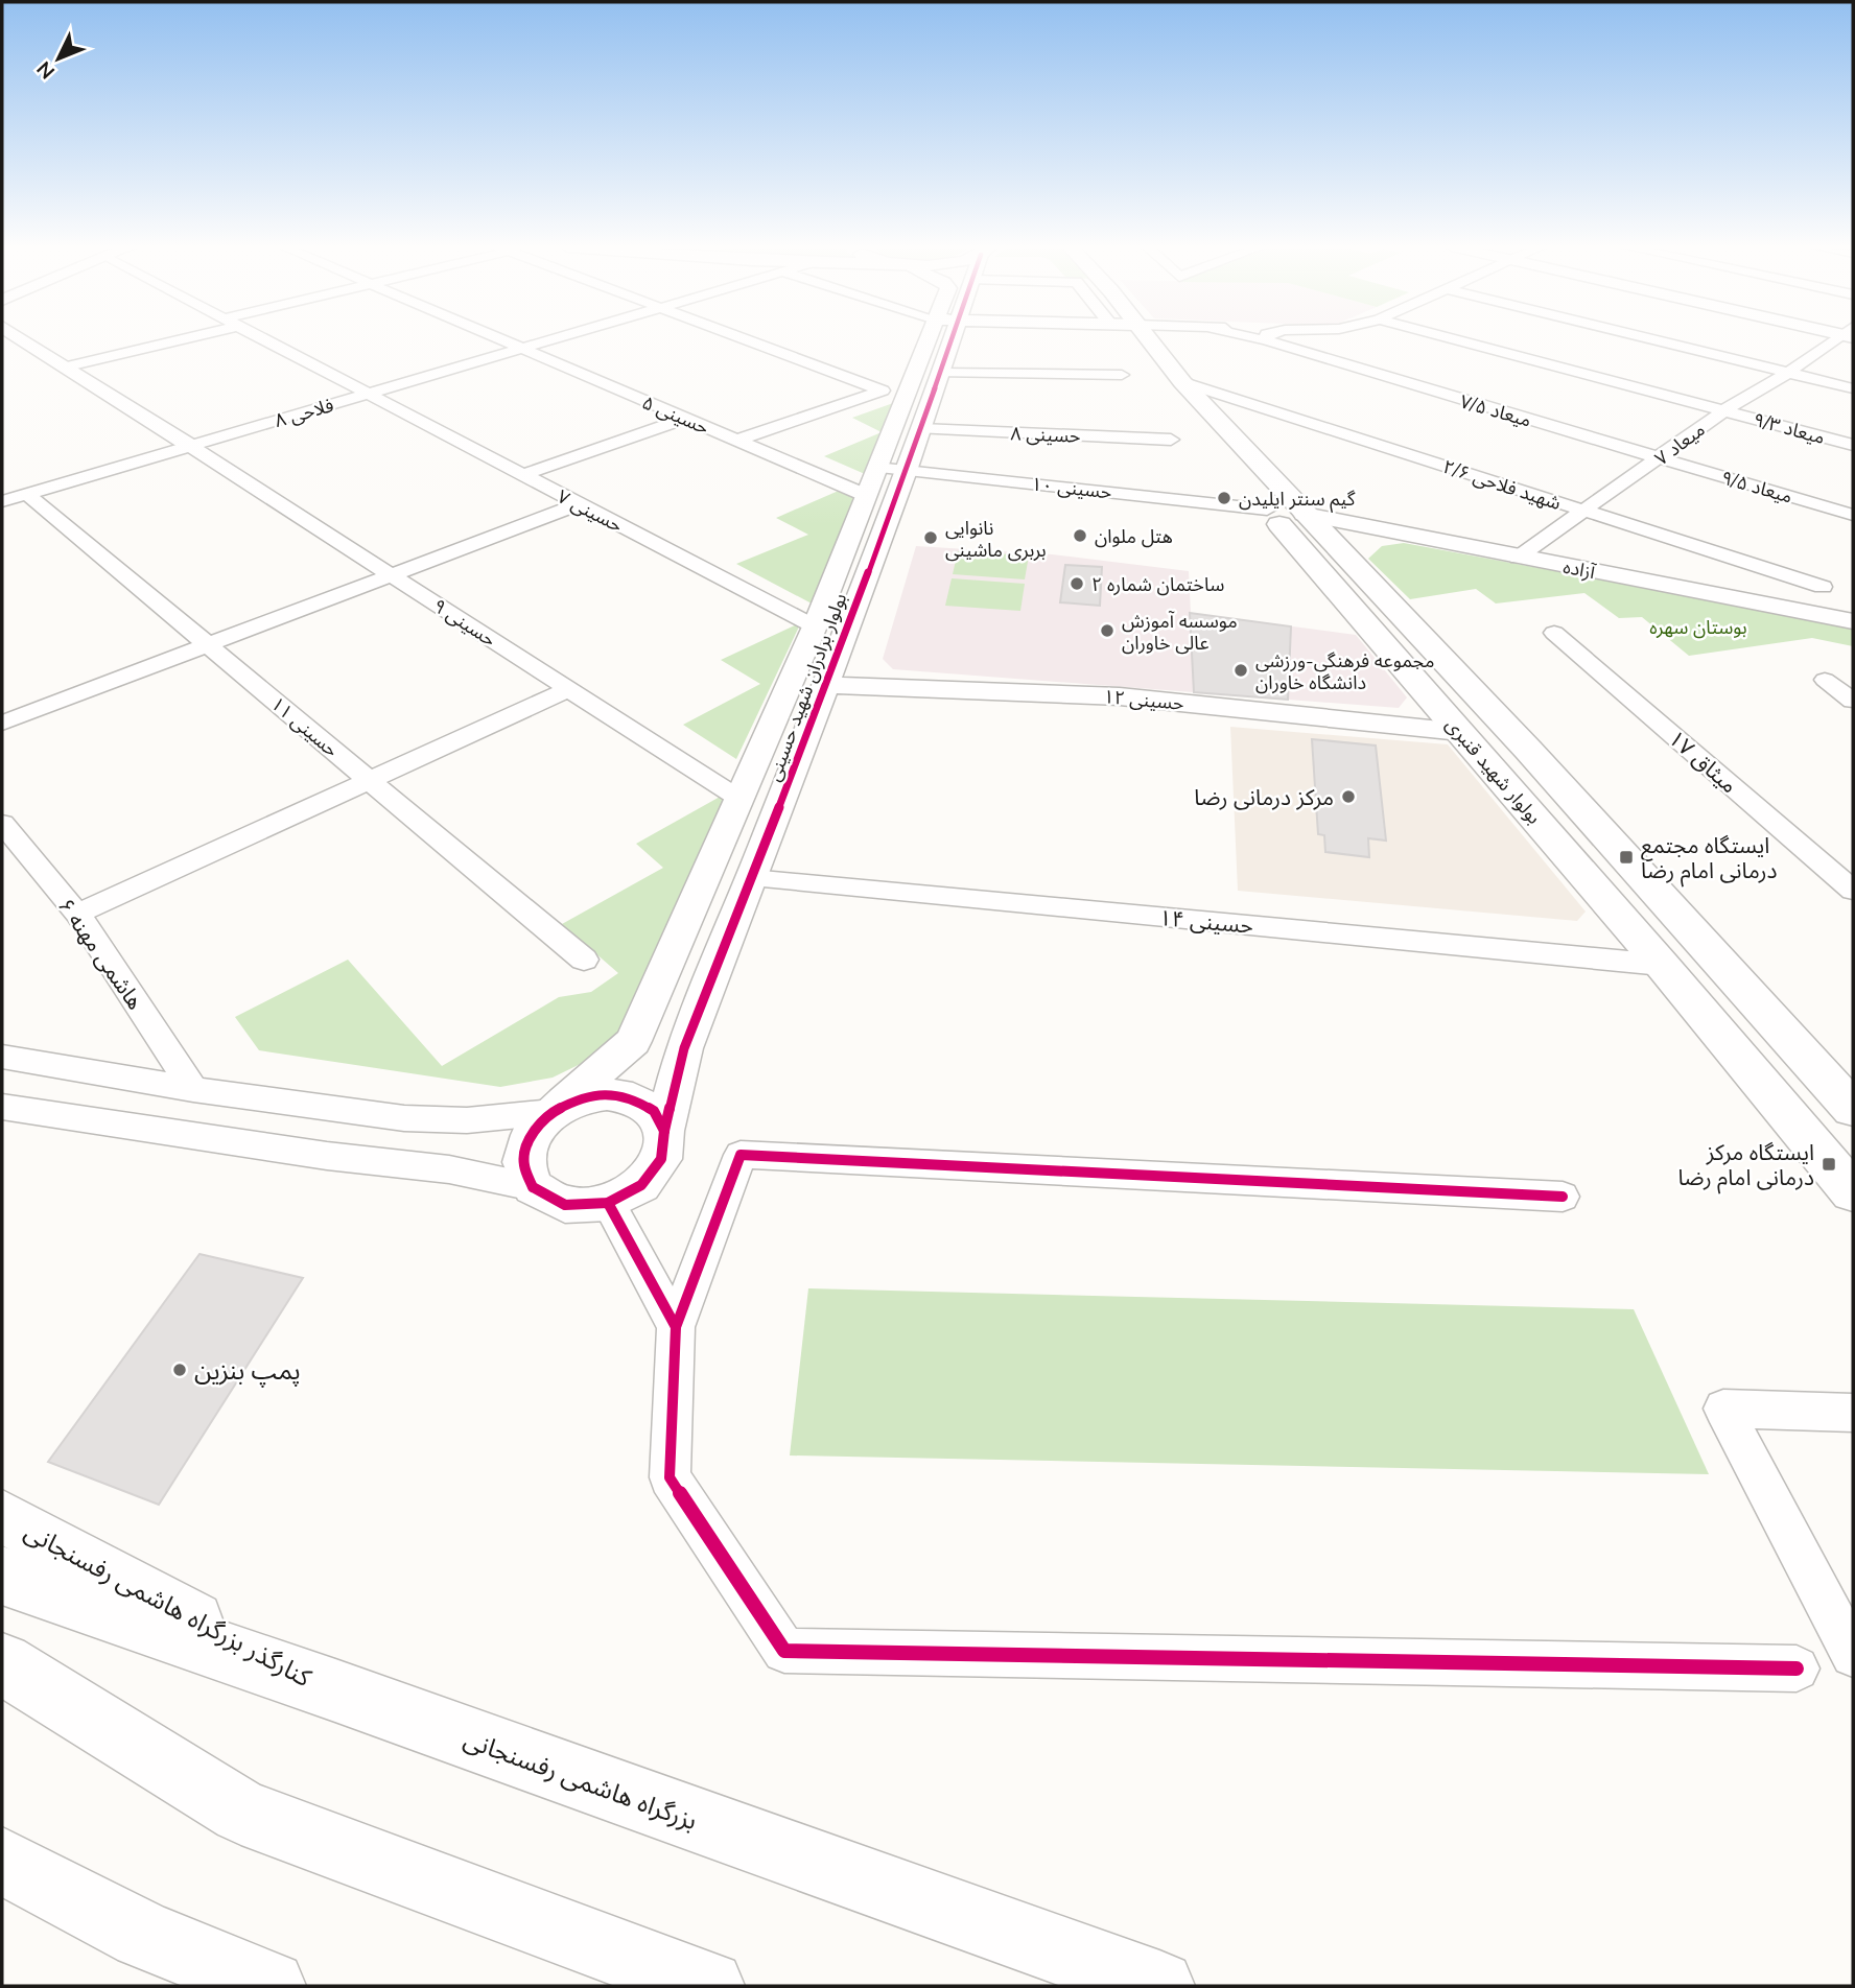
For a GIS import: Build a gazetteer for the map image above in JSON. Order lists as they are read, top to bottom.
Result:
{
  "streets": {
    "main road": ["بولوار شهید قنبری", "بزرگراه هاشمی رفسنجانی"],
    "street": [
      "میعاد ۷/۵",
      "فلاحی ۸",
      "حسینی ۵",
      "میعاد ۹/۳",
      "حسینی ۸",
      "میعاد ۷",
      "شهید فلاحی ۲/۶",
      "میعاد ۹/۵",
      "حسینی ۱۰",
      "حسینی ۷",
      "آزاده",
      "حسینی ۹",
      "بولوار برادران شهید حسینی",
      "حسینی ۱۲",
      "حسینی ۱۱",
      "میثاق ۱۷",
      "حسینی ۱۴",
      "هاشمی مهنه ۶",
      "کنارگذر بزرگراه هاشمی رفسنجانی"
    ]
  },
  "crossings": [
    ["میعاد ۷/۵", "میعاد ۷"],
    ["میعاد ۷/۵", "میعاد ۹/۵"],
    ["فلاحی ۸", "حسینی ۵"],
    ["فلاحی ۸", "حسینی ۷"],
    ["فلاحی ۸", "حسینی ۹"],
    ["فلاحی ۸", "حسینی ۱۱"],
    ["حسینی ۵", "بولوار برادران شهید حسینی"],
    ["میعاد ۹/۳", "میعاد ۷"],
    ["حسینی ۸", "بولوار برادران شهید حسینی"],
    ["میعاد ۷", "شهید فلاحی ۲/۶"],
    ["میعاد ۷", "میعاد ۹/۵"],
    ["میعاد ۷", "آزاده"],
    ["شهید فلاحی ۲/۶", "بولوار شهید قنبری"],
    ["حسینی ۱۰", "بولوار برادران شهید حسینی"],
    ["حسینی ۱۰", "بولوار شهید قنبری"],
    ["حسینی ۷", "بولوار برادران شهید حسینی"],
    ["آزاده", "بولوار شهید قنبری"],
    ["حسینی ۹", "بولوار برادران شهید حسینی"],
    ["بولوار برادران شهید حسینی", "حسینی ۱۲"],
    ["بولوار برادران شهید حسینی", "حسینی ۱۴"],
    ["حسینی ۱۲", "بولوار شهید قنبری"],
    ["بولوار شهید قنبری", "حسینی ۱۴"],
    ["کنارگذر بزرگراه هاشمی رفسنجانی", "بزرگراه هاشمی رفسنجانی"]
  ],
  "parks": ["بوستان سهره"],
  "places": {
    "other": [
      "گیم سنتر ایلیدن",
      "هتل ملوان",
      "نانوایی بربری ماشینی",
      "ساختمان شماره ۲",
      "موسسه آموزش عالی خاوران",
      "مجموعه فرهنگی-ورزشی دانشگاه خاوران",
      "مرکز درمانی رضا",
      "پمپ بنزین"
    ],
    "transit": ["ایستگاه مجتمع درمانی امام رضا", "ایستگاه مرکز درمانی امام رضا"]
  },
  "north": "bottom left"
}
